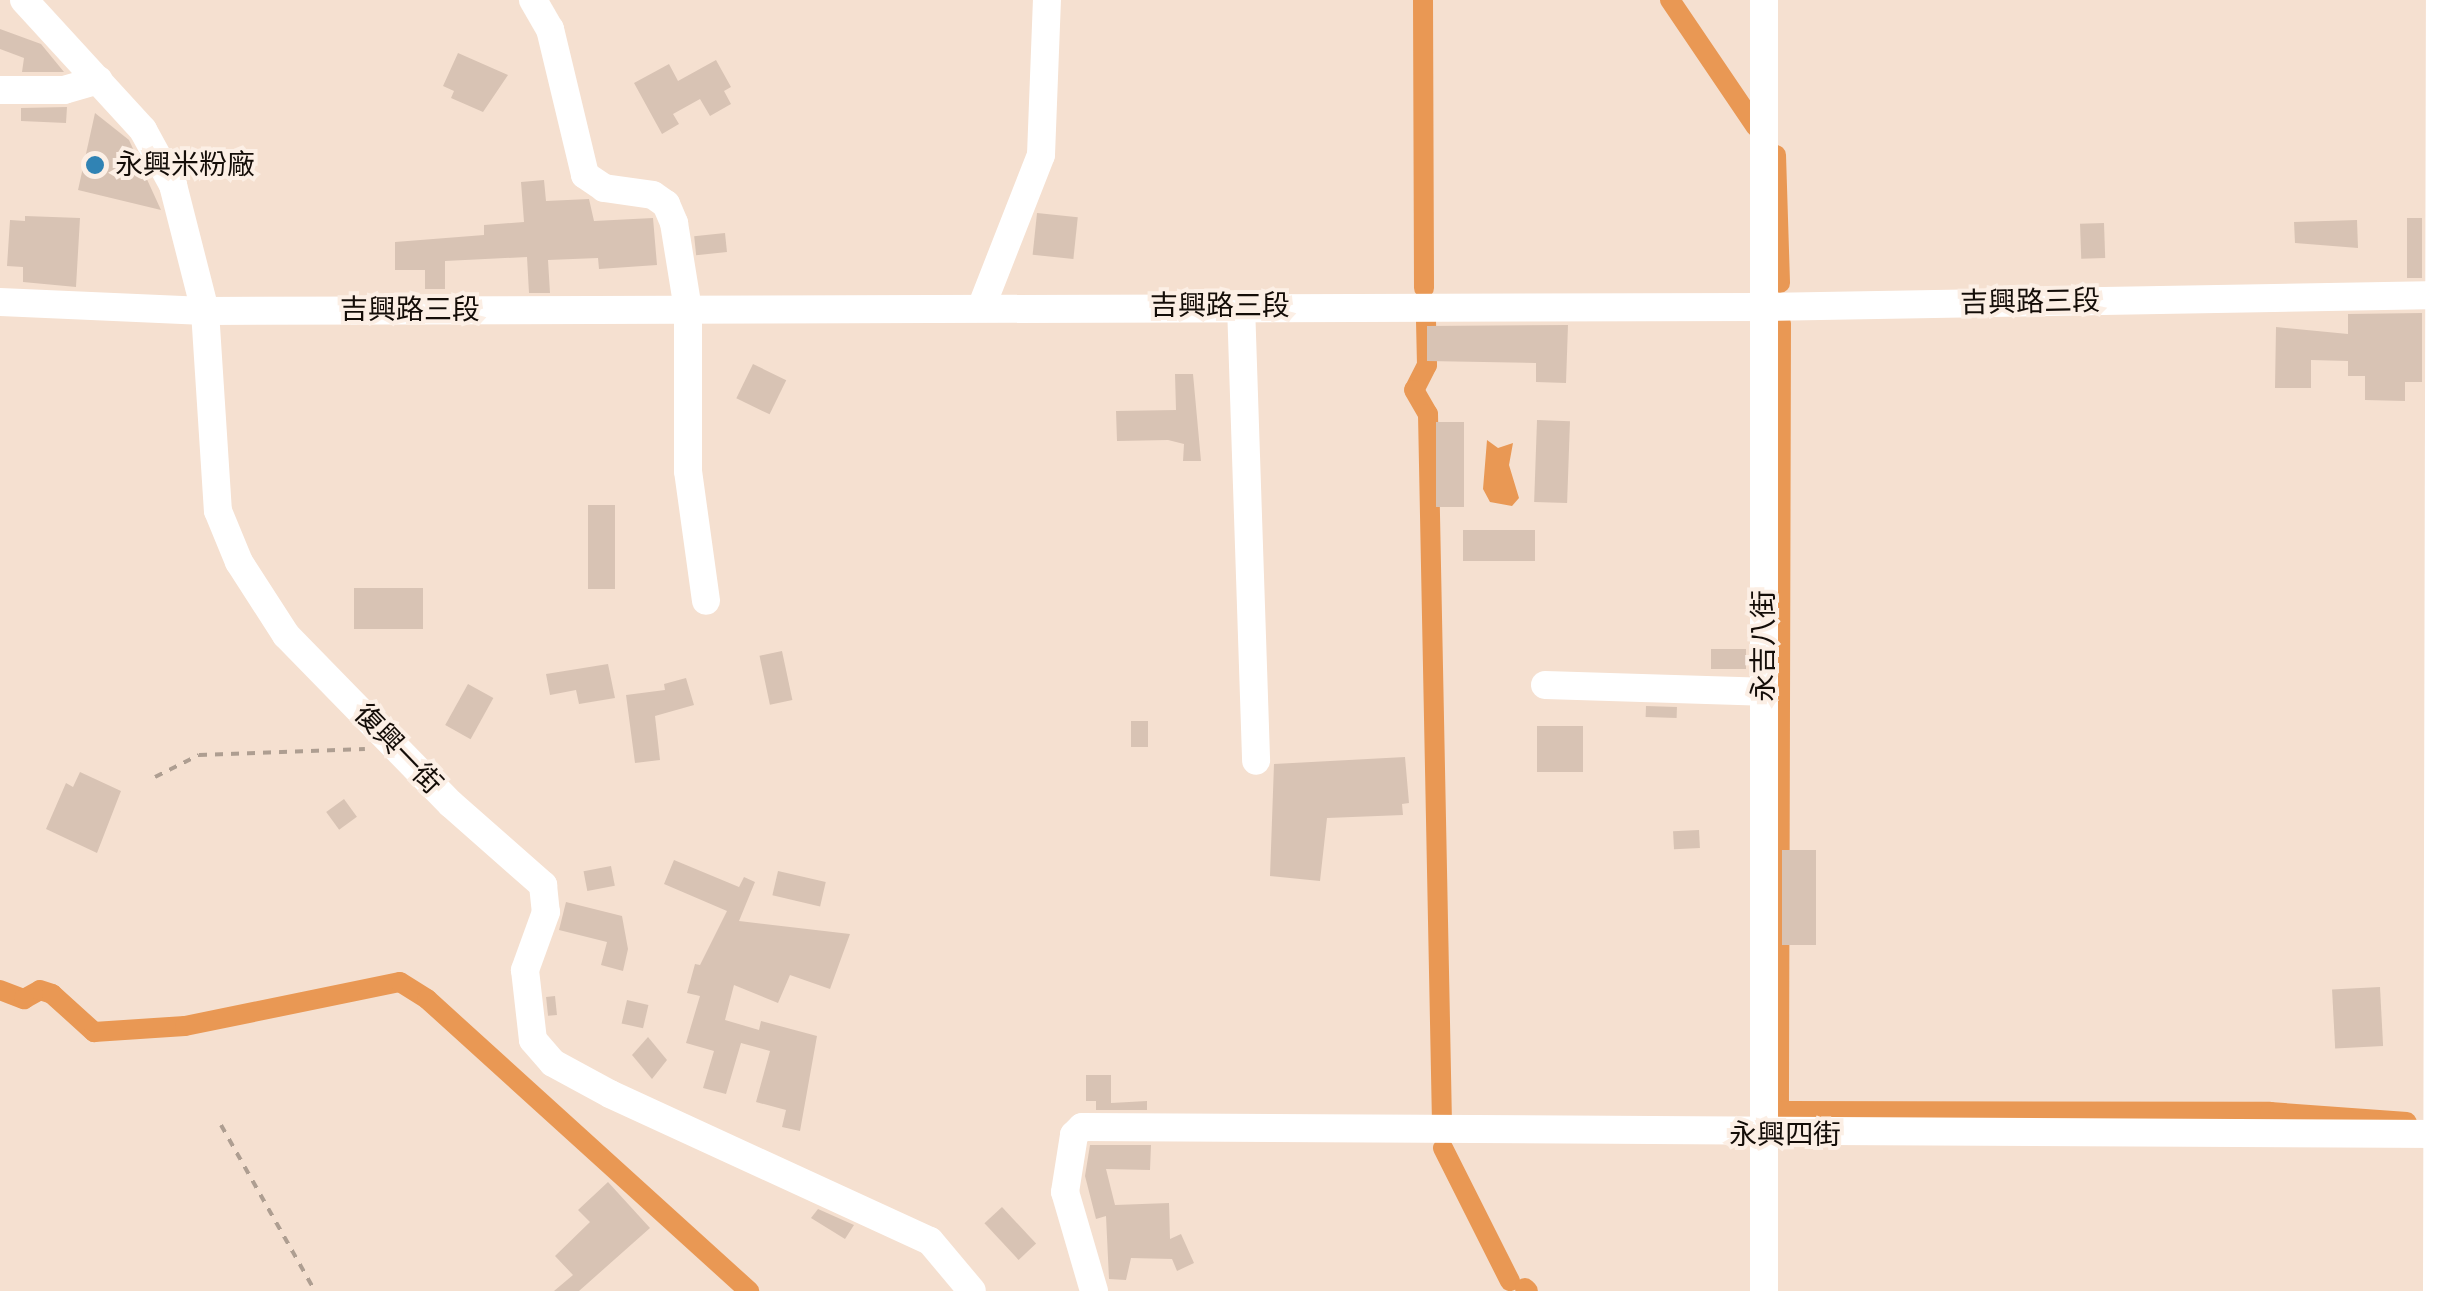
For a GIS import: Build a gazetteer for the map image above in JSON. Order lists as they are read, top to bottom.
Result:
{
  "streets": {
    "street": [
      "吉興路三段",
      "永吉八街",
      "復興一街",
      "永興四街"
    ]
  },
  "crossings": [
    ["吉興路三段", "永吉八街"],
    ["吉興路三段", "復興一街"],
    ["永吉八街", "永興四街"]
  ],
  "places": ["永興米粉廠"]
}
